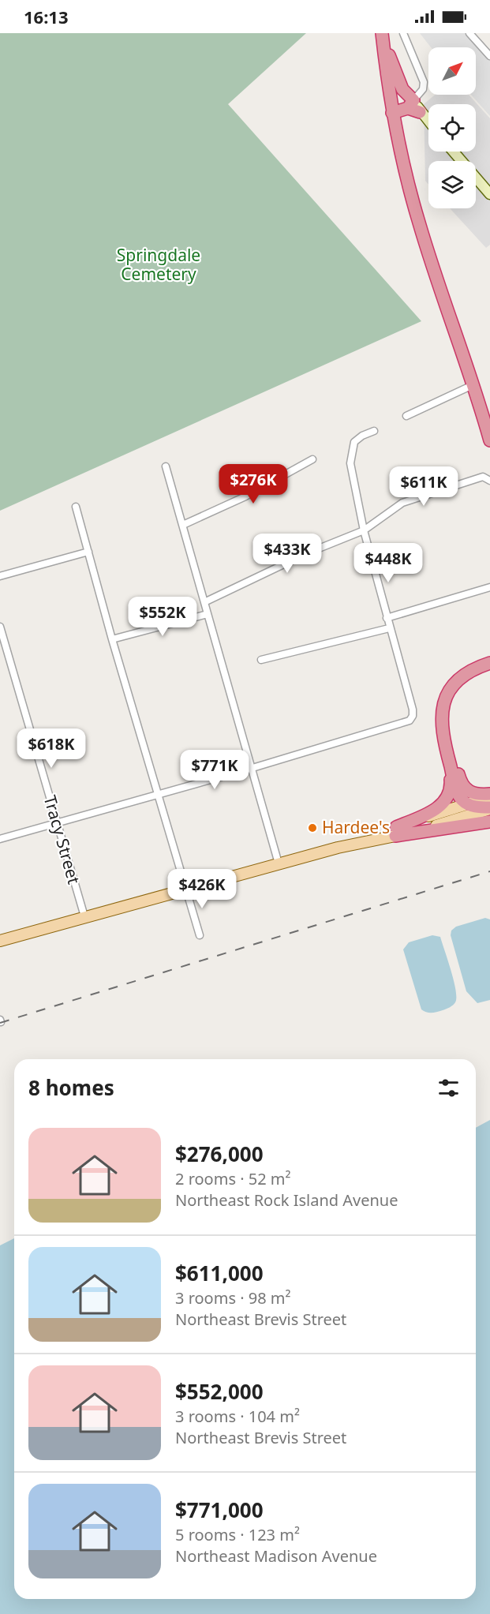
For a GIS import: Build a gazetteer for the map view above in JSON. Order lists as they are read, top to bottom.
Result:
{
  "streets": {
    "street": ["Tracy Street"]
  },
  "parks": ["Springdale Cemetery"],
  "places": ["Hardee's"],
  "north": "top right",
  "page": {
    "status": "16:13",
    "price": [
      "$276K",
      "$611K",
      "$433K",
      "$448K",
      "$552K",
      "$618K",
      "$771K",
      "$426K"
    ],
    "heading": "8 homes",
    "list": [
      {
        "name": "$276,000",
        "note": "2 rooms · 52 m² · Northeast Rock Island Avenue"
      },
      {
        "name": "$611,000",
        "note": "3 rooms · 98 m² · Northeast Brevis Street"
      },
      {
        "name": "$552,000",
        "note": "3 rooms · 104 m² · Northeast Brevis Street"
      },
      {
        "name": "$771,000",
        "note": "5 rooms · 123 m² · Northeast Madison Avenue"
      }
    ]
  }
}
